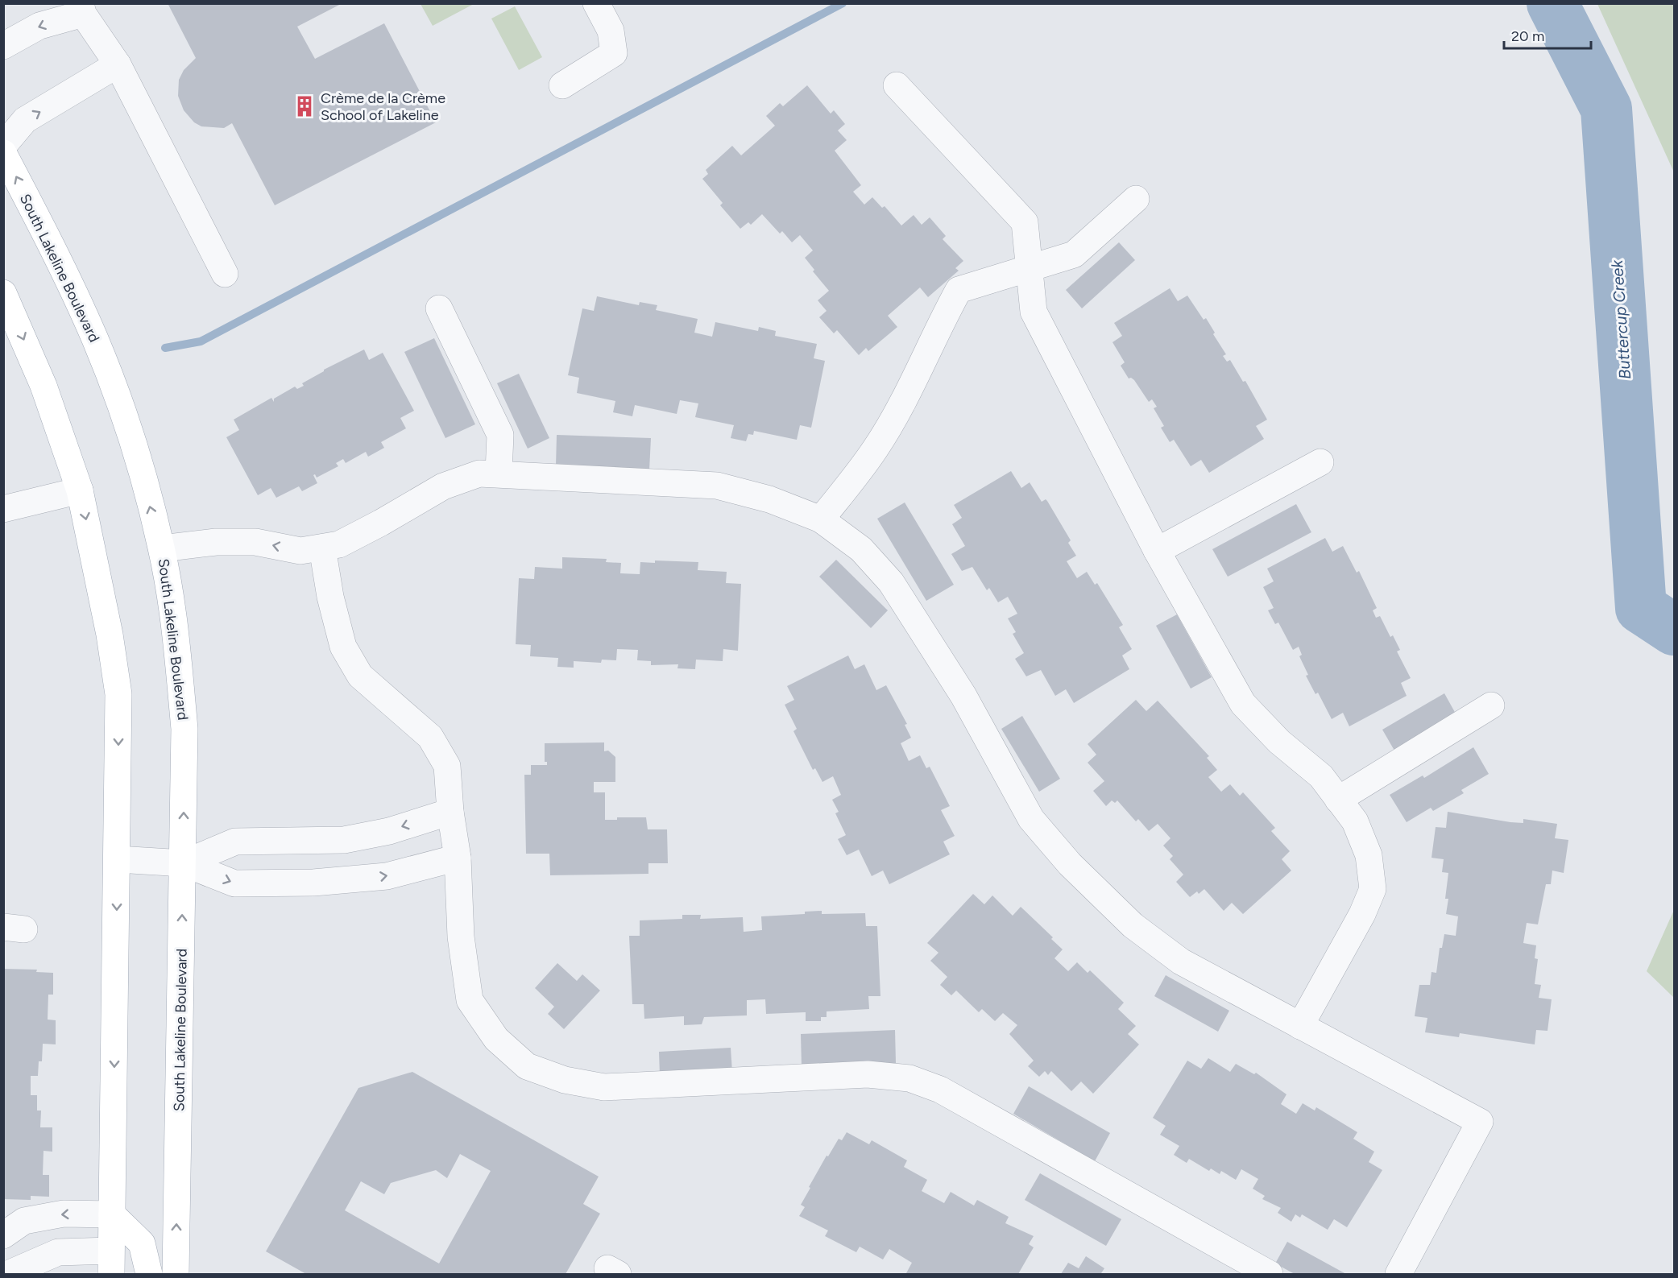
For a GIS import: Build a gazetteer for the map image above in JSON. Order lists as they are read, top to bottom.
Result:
{
  "streets": {
    "main road": ["South Lakeline Boulevard"]
  },
  "water": ["Buttercup Creek"],
  "places": {
    "building": ["Crème de la Crème School of Lakeline"]
  },
  "scale_bar": "20 m"
}
